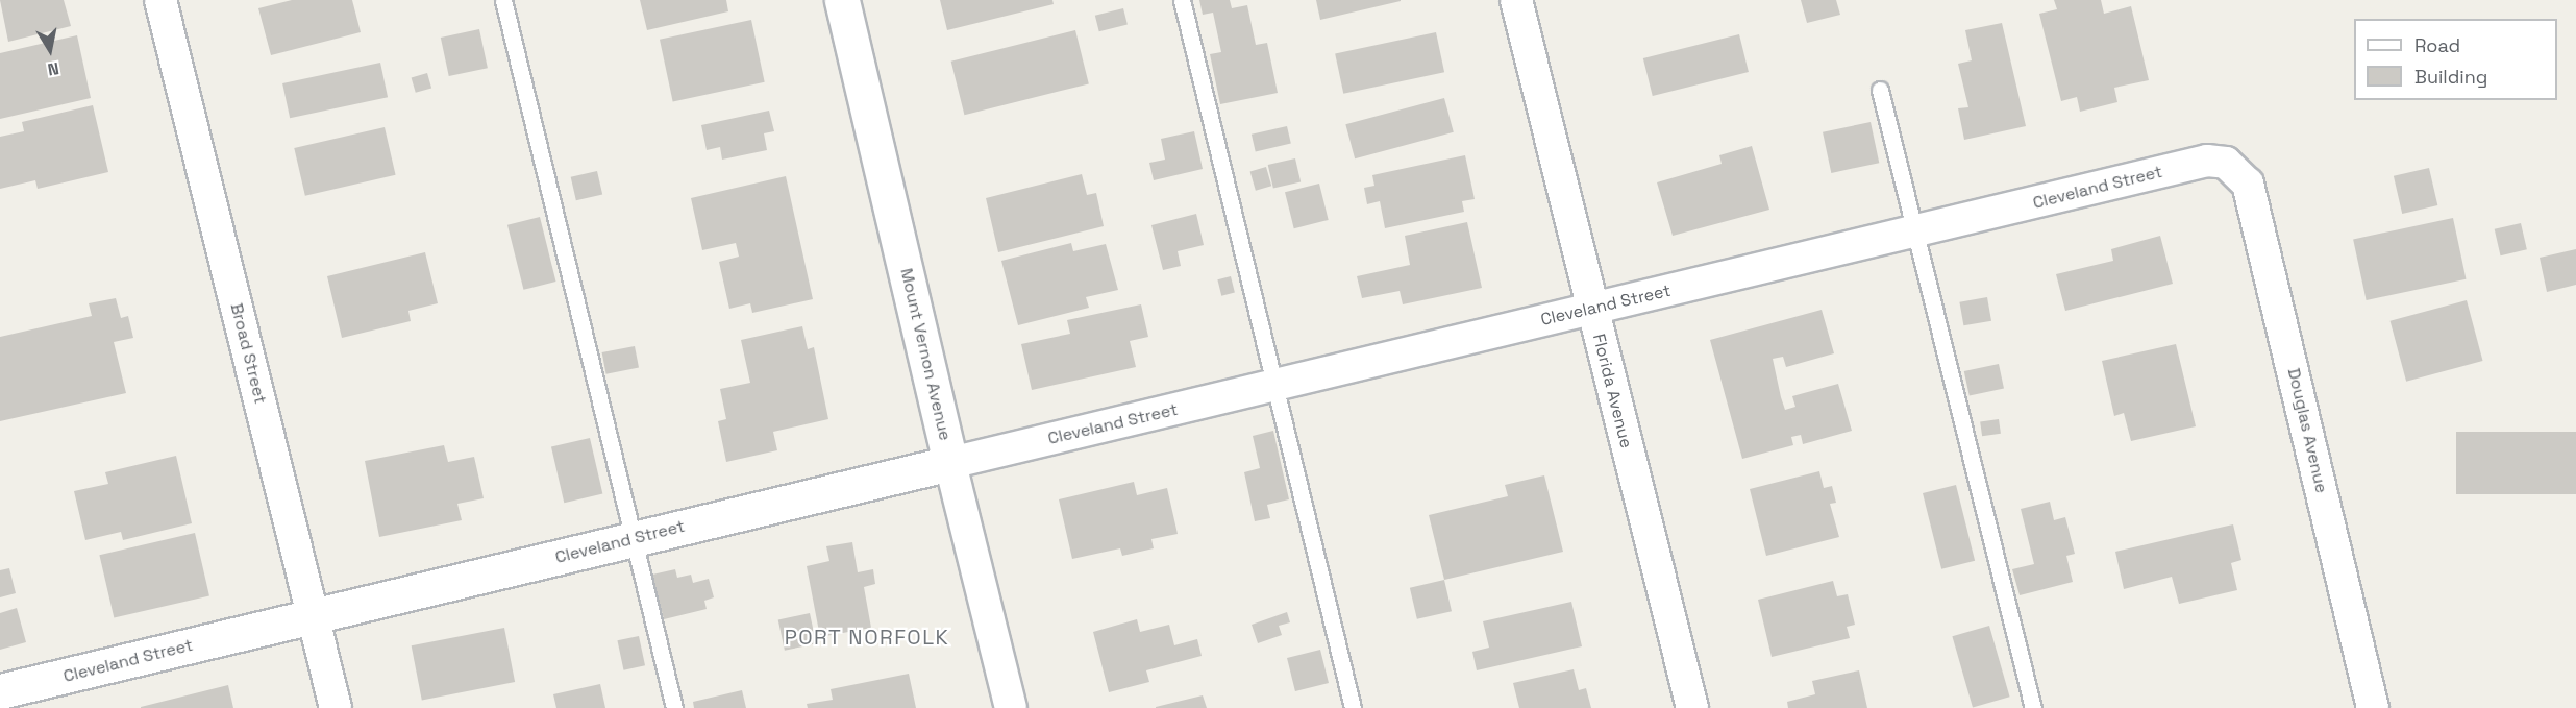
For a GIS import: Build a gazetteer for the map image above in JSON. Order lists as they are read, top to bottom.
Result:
{
  "streets": {
    "street": [
      "Cleveland Street",
      "Broad Street",
      "Mount Vernon Avenue",
      "Florida Avenue",
      "Douglas Avenue"
    ]
  },
  "crossings": [
    ["Cleveland Street", "Broad Street"],
    ["Cleveland Street", "Mount Vernon Avenue"],
    ["Cleveland Street", "Florida Avenue"],
    ["Cleveland Street", "Douglas Avenue"]
  ],
  "districts": ["PORT NORFOLK"],
  "legend": ["Road", "Building"],
  "north": "bottom"
}
